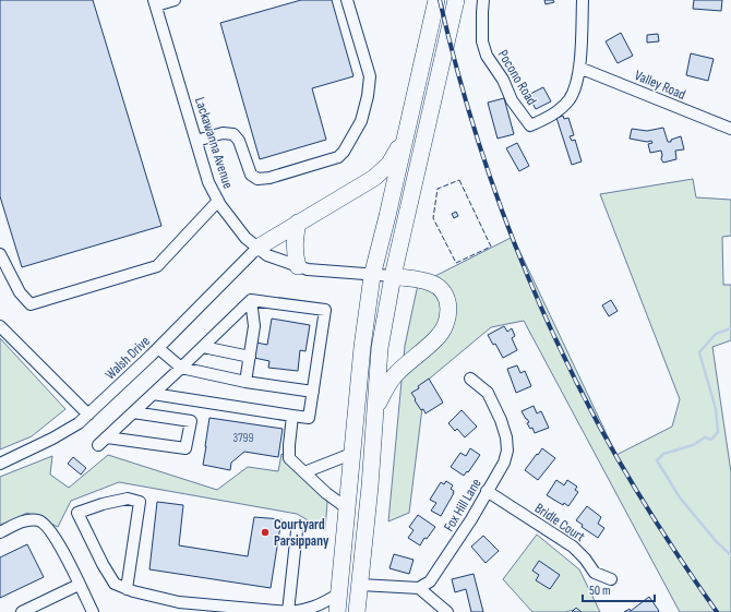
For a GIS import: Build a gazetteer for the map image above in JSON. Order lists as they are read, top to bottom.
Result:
{
  "streets": {
    "street": [
      "Pocono Road",
      "Valley Road",
      "Lackawanna Avenue",
      "Walsh Drive",
      "Fox Hill Lane",
      "Bridle Court"
    ]
  },
  "crossings": [
    ["Pocono Road", "Valley Road"],
    ["Lackawanna Avenue", "Walsh Drive"],
    ["Fox Hill Lane", "Bridle Court"]
  ],
  "places": ["Courtyard Parsippany"],
  "house_numbers": ["3799"],
  "scale_bar": "50 m"
}
